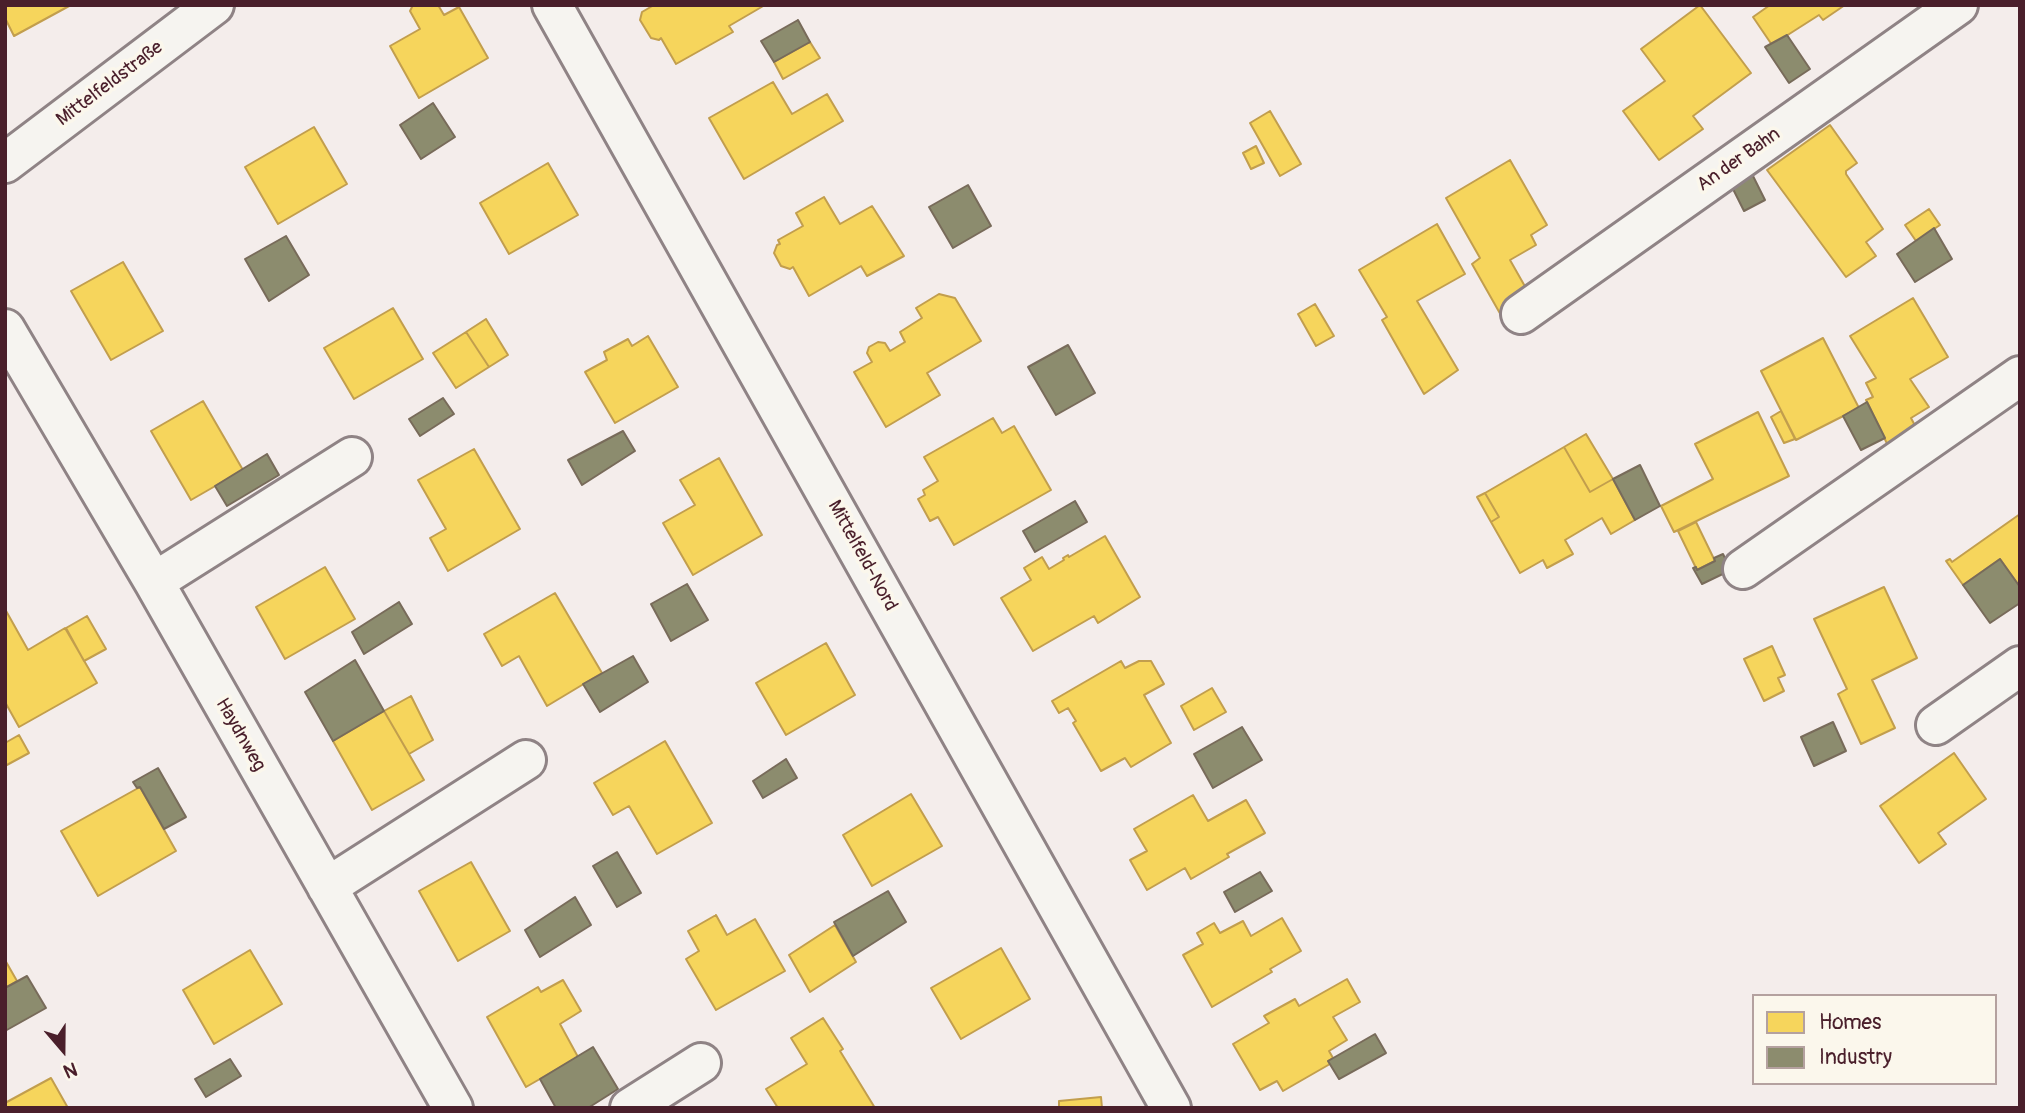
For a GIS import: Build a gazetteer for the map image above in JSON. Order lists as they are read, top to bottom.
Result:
{
  "streets": {
    "street": [
      "Mittelfeldstraße",
      "An der Bahn",
      "Mittelfeld-Nord",
      "Haydnweg"
    ]
  },
  "legend": ["Homes", "Industry"],
  "north": "bottom"
}
